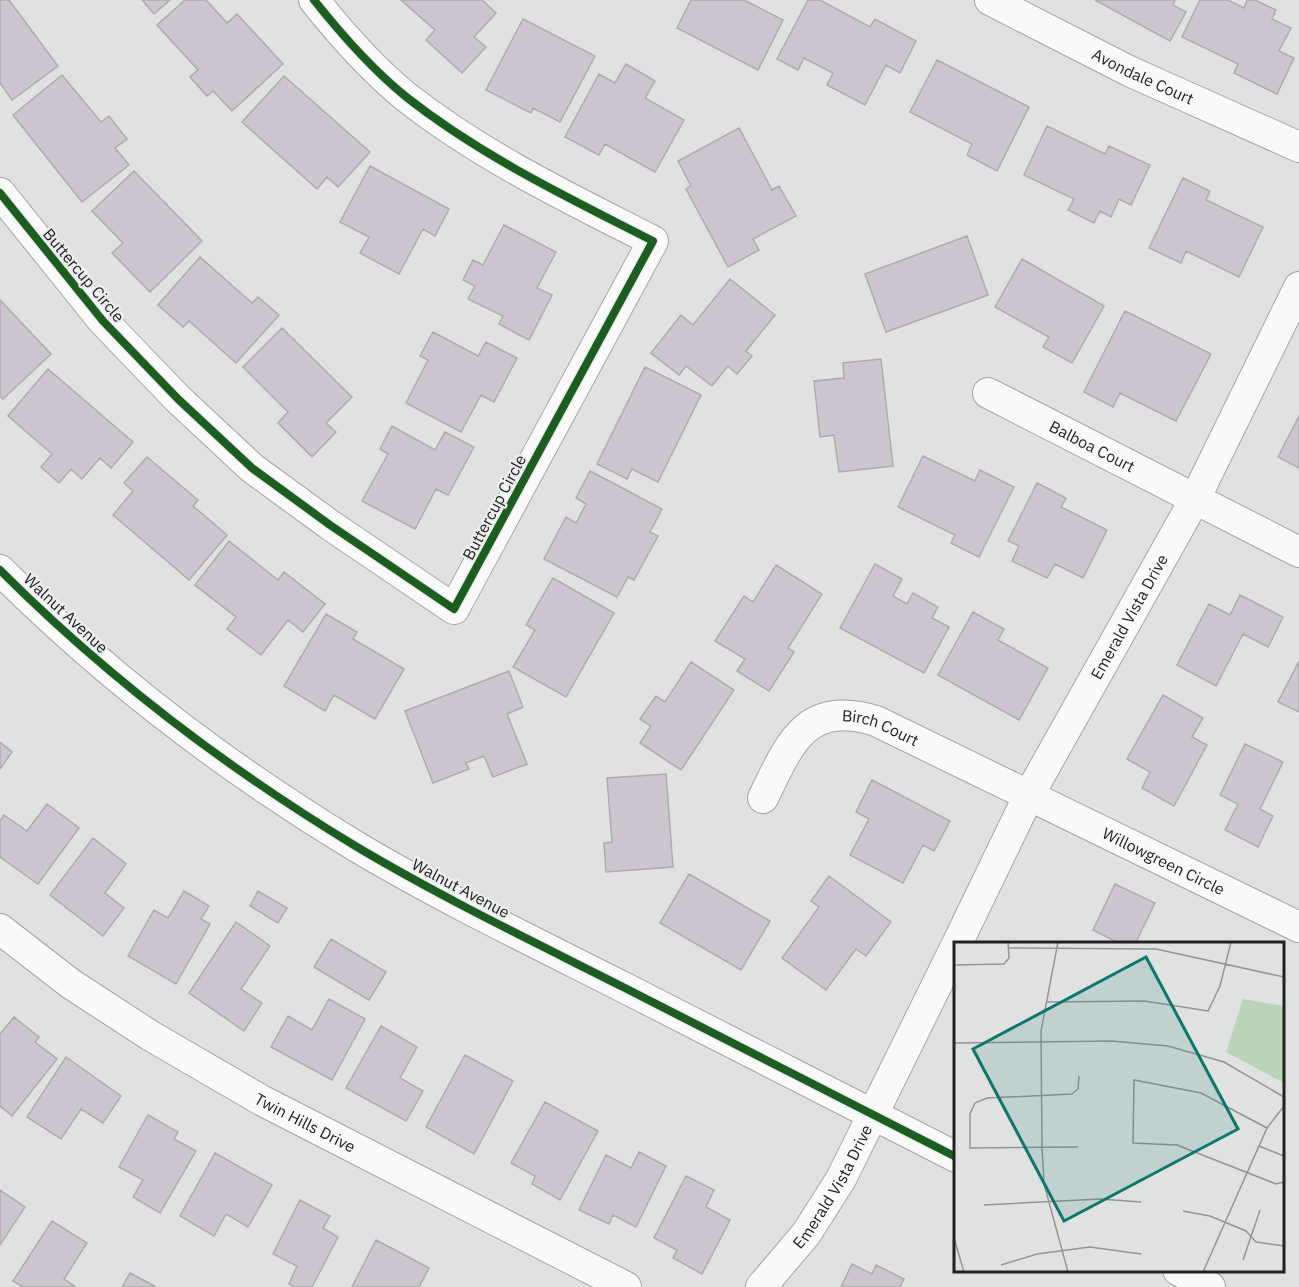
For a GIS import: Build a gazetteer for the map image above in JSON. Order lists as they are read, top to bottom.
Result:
{
  "streets": {
    "street": [
      "Avondale Court",
      "Buttercup Circle",
      "Balboa Court",
      "Walnut Avenue",
      "Emerald Vista Drive",
      "Birch Court",
      "Willowgreen Circle",
      "Twin Hills Drive"
    ]
  },
  "crossings": [
    ["Balboa Court", "Emerald Vista Drive"],
    ["Walnut Avenue", "Emerald Vista Drive"],
    ["Emerald Vista Drive", "Birch Court"],
    ["Emerald Vista Drive", "Willowgreen Circle"],
    ["Birch Court", "Willowgreen Circle"]
  ]
}
